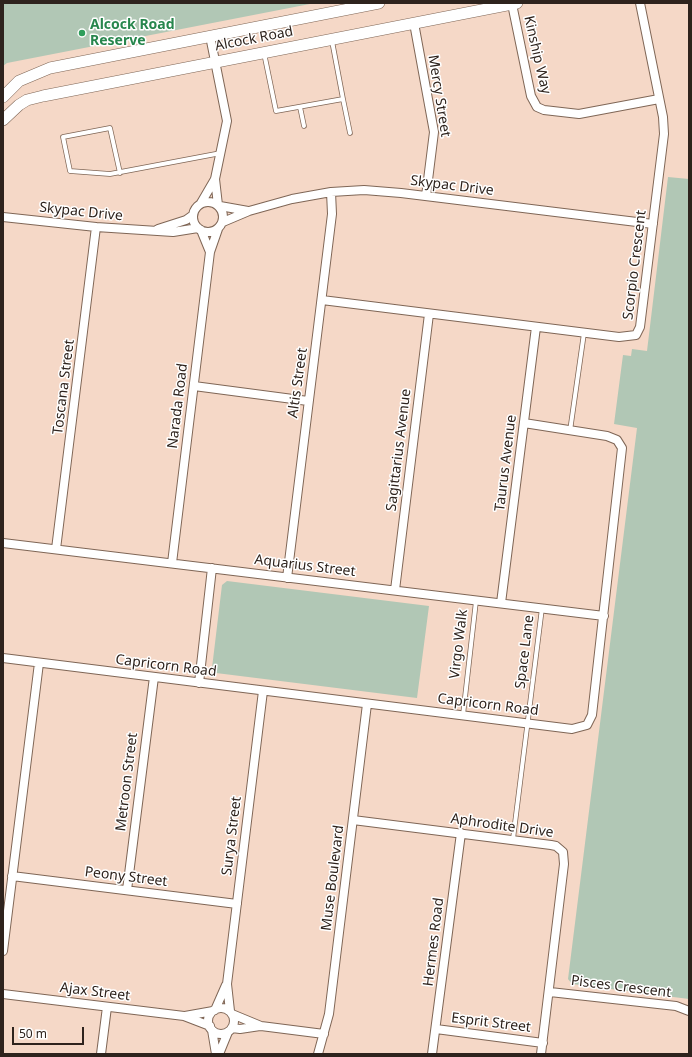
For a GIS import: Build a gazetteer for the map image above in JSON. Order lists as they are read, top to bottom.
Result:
{
  "streets": {
    "street": [
      "Alcock Road",
      "Kinship Way",
      "Mercy Street",
      "Skypac Drive",
      "Scorpio Crescent",
      "Altis Street",
      "Toscana Street",
      "Narada Road",
      "Sagittarius Avenue",
      "Taurus Avenue",
      "Aquarius Street",
      "Capricorn Road",
      "Metroon Street",
      "Aphrodite Drive",
      "Surya Street",
      "Peony Street",
      "Muse Boulevard",
      "Hermes Road",
      "Pisces Crescent",
      "Ajax Street",
      "Esprit Street"
    ],
    "lane": ["Virgo Walk", "Space Lane"]
  },
  "crossings": [
    ["Alcock Road", "Kinship Way"],
    ["Alcock Road", "Mercy Street"],
    ["Kinship Way", "Scorpio Crescent"],
    ["Mercy Street", "Skypac Drive"],
    ["Skypac Drive", "Scorpio Crescent"],
    ["Skypac Drive", "Altis Street"],
    ["Skypac Drive", "Toscana Street"],
    ["Skypac Drive", "Narada Road"],
    ["Scorpio Crescent", "Altis Street"],
    ["Scorpio Crescent", "Sagittarius Avenue"],
    ["Scorpio Crescent", "Taurus Avenue"],
    ["Altis Street", "Aquarius Street"],
    ["Toscana Street", "Aquarius Street"],
    ["Narada Road", "Aquarius Street"],
    ["Sagittarius Avenue", "Aquarius Street"],
    ["Taurus Avenue", "Aquarius Street"],
    ["Taurus Avenue", "Capricorn Road"],
    ["Aquarius Street", "Virgo Walk"],
    ["Aquarius Street", "Space Lane"],
    ["Aquarius Street", "Capricorn Road"],
    ["Virgo Walk", "Capricorn Road"],
    ["Space Lane", "Capricorn Road"],
    ["Space Lane", "Aphrodite Drive"],
    ["Capricorn Road", "Metroon Street"],
    ["Capricorn Road", "Surya Street"],
    ["Capricorn Road", "Muse Boulevard"],
    ["Metroon Street", "Peony Street"],
    ["Aphrodite Drive", "Muse Boulevard"],
    ["Aphrodite Drive", "Hermes Road"],
    ["Aphrodite Drive", "Pisces Crescent"],
    ["Aphrodite Drive", "Esprit Street"],
    ["Surya Street", "Peony Street"],
    ["Surya Street", "Ajax Street"],
    ["Hermes Road", "Esprit Street"]
  ],
  "places": ["Alcock Road Reserve"],
  "scale_bar": "50 m"
}
